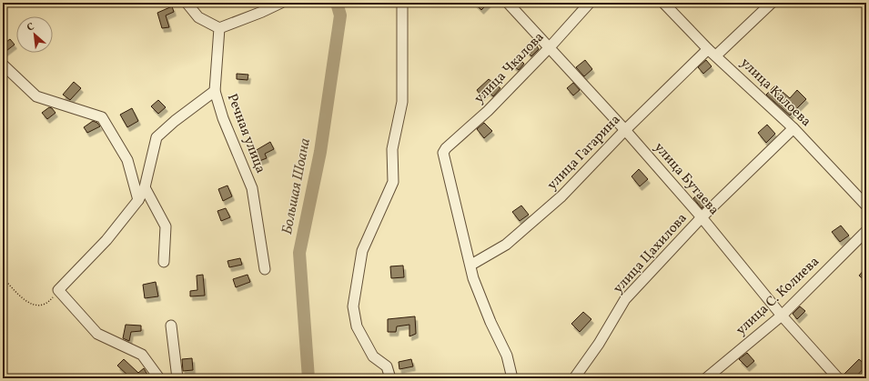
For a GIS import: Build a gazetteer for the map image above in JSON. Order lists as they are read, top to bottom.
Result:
{
  "streets": {
    "street": [
      "улица Чкалова",
      "улица Калоева",
      "Речная улица",
      "улица Гагарина",
      "улица Бутаева",
      "улица Цахилова",
      "улица С. Колиева"
    ]
  },
  "crossings": [
    ["улица Чкалова", "улица Гагарина"],
    ["улица Чкалова", "улица Бутаева"],
    ["улица Калоева", "улица Гагарина"],
    ["улица Калоева", "улица Цахилова"],
    ["улица Гагарина", "улица Бутаева"],
    ["улица Бутаева", "улица Цахилова"],
    ["улица Бутаева", "улица С. Колиева"]
  ],
  "water": ["Большая Шоана"],
  "north": "top left"
}
